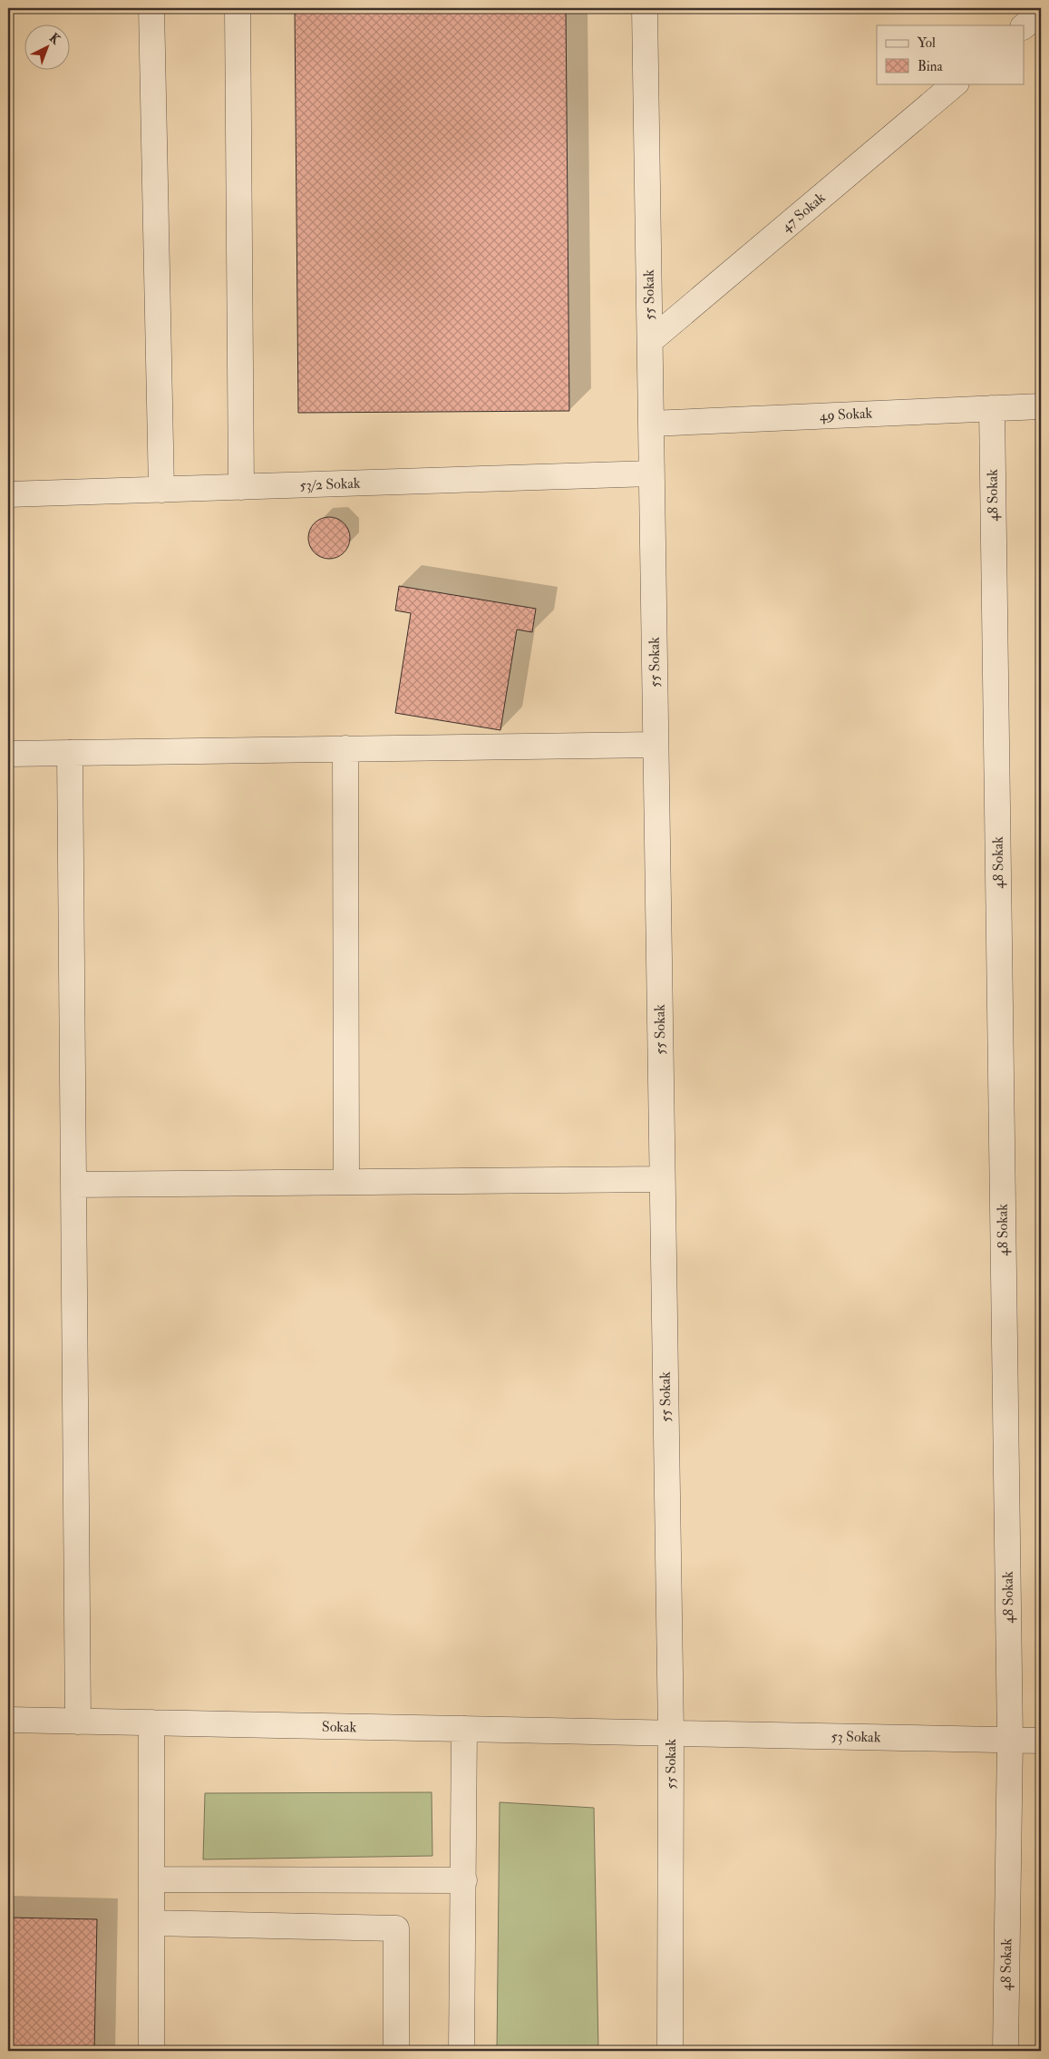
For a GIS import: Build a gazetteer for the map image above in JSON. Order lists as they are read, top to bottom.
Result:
{
  "streets": {
    "street": [
      "47 Sokak",
      "55 Sokak",
      "49 Sokak",
      "53/2 Sokak",
      "48 Sokak",
      "Sokak",
      "53 Sokak"
    ]
  },
  "crossings": [
    ["47 Sokak", "55 Sokak"],
    ["55 Sokak", "49 Sokak"],
    ["55 Sokak", "53/2 Sokak"],
    ["55 Sokak", "Sokak"],
    ["55 Sokak", "53 Sokak"],
    ["49 Sokak", "48 Sokak"],
    ["48 Sokak", "53 Sokak"],
    ["Sokak", "53 Sokak"]
  ],
  "legend": ["Yol", "Bina"],
  "north": "top right"
}
